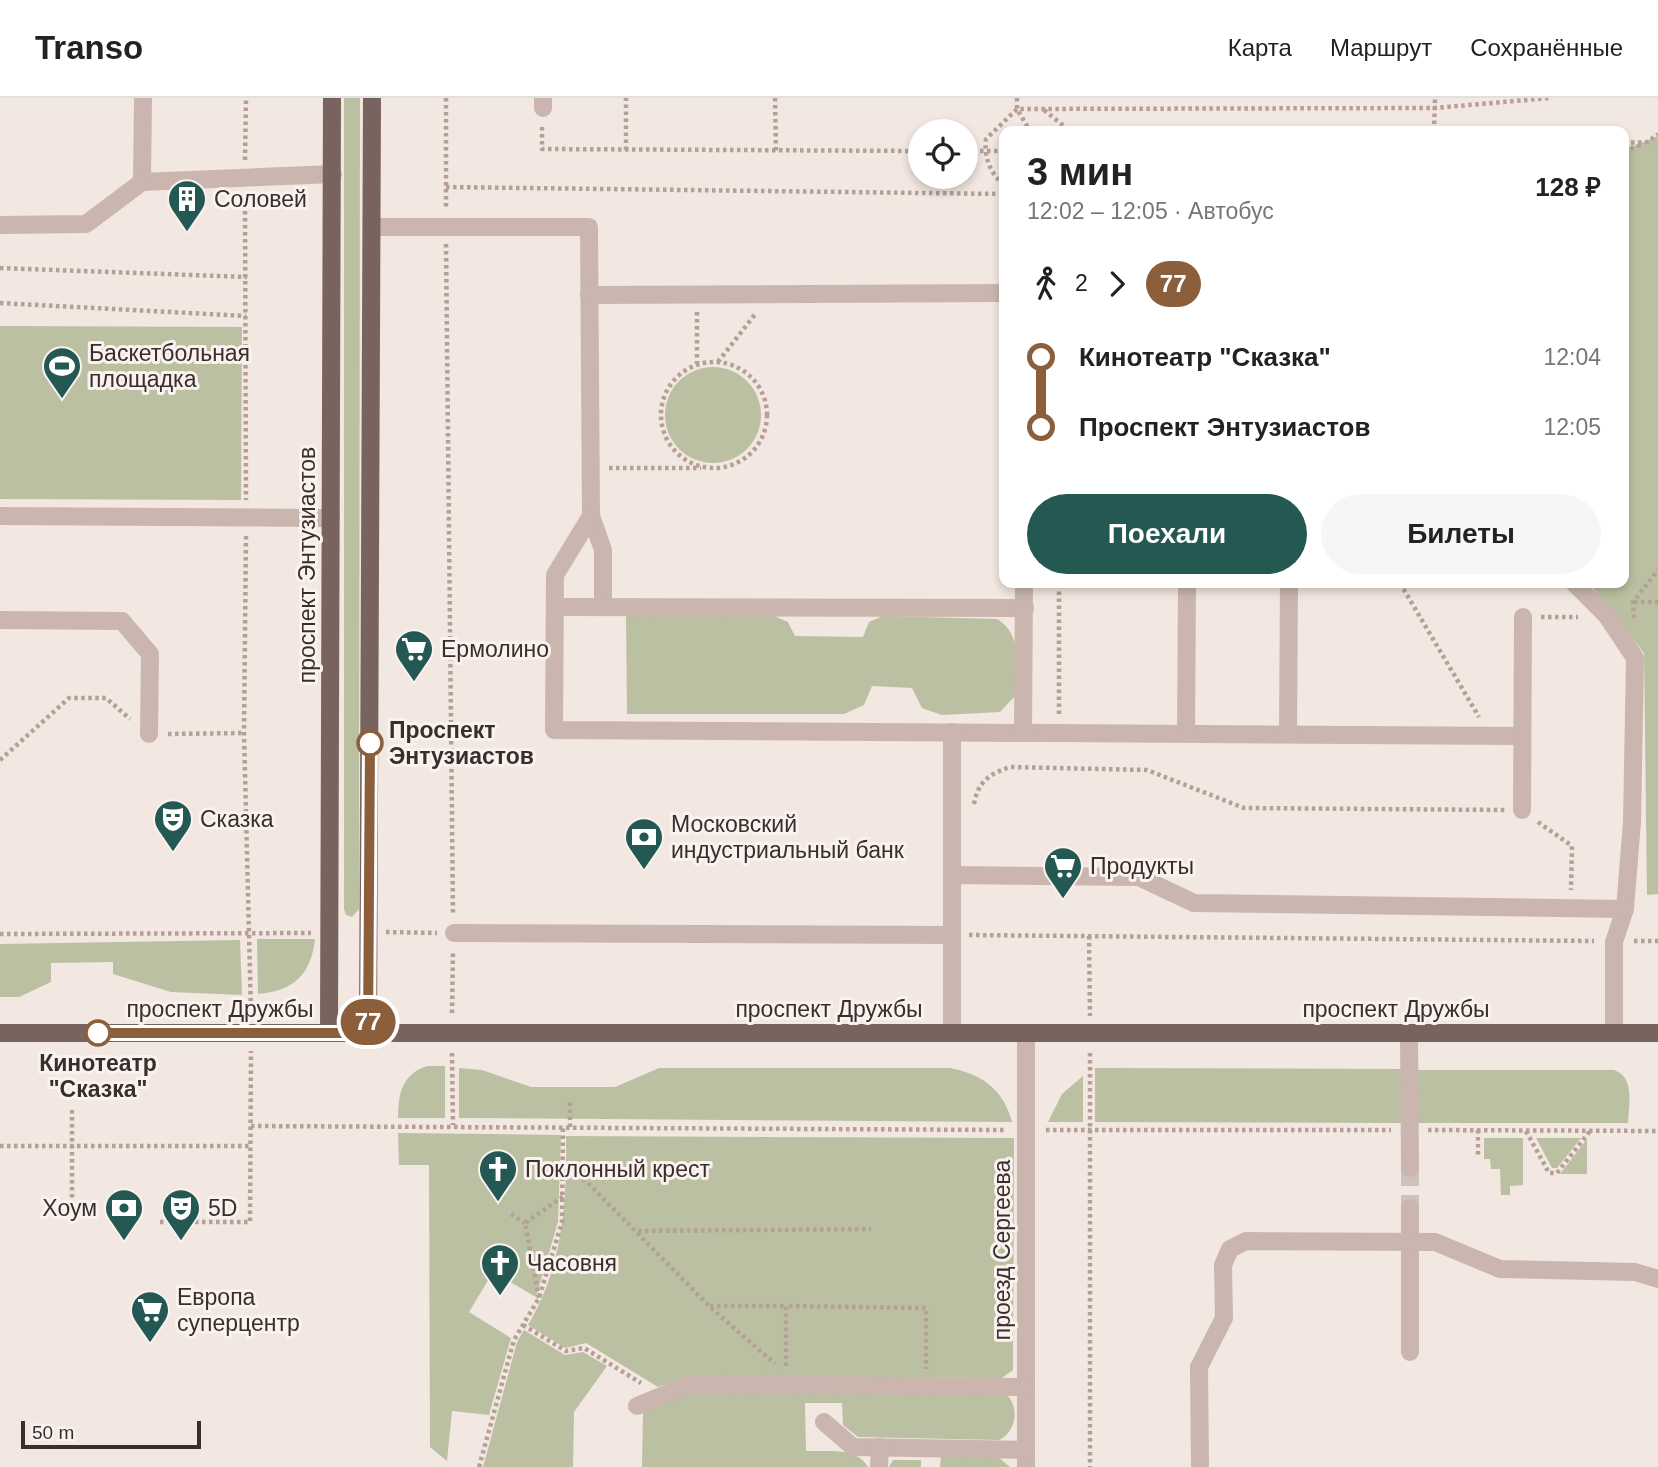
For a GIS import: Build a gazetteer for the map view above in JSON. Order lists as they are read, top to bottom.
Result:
{
  "streets": {
    "main road": ["проспект Энтузиастов", "проспект Дружбы"],
    "street": ["проезд Сергеева"]
  },
  "crossings": [
    ["проспект Энтузиастов", "проспект Дружбы"],
    ["проспект Дружбы", "проезд Сергеева"]
  ],
  "places": {
    "building": ["Соловей"],
    "sports": ["Баскетбольная площадка"],
    "supermarket": ["Ермолино", "Продукты", "Европа суперцентр"],
    "other": ["Проспект Энтузиастов", "Кинотеатр \"Сказка\""],
    "theatre": ["Сказка", "5D"],
    "bank": ["Московский индустриальный банк", "Хоум"],
    "church": ["Поклонный крест", "Часовня"]
  },
  "lines": ["bus line 77"],
  "scale_bar": "50 m",
  "page": {
    "header": "Transo",
    "nav": ["Карта", "Маршрут", "Сохранённые"],
    "on_map": "77",
    "heading": ["3 мин", "12:02 – 12:05 · Автобус", "128 ₽"],
    "legs": ["2", "77"],
    "list": [
      {
        "name": "Кинотеатр \"Сказка\"",
        "value": "12:04"
      },
      {
        "name": "Проспект Энтузиастов",
        "value": "12:05"
      }
    ],
    "buttons": ["Поехали", "Билеты"],
    "scale": "50 m"
  }
}
